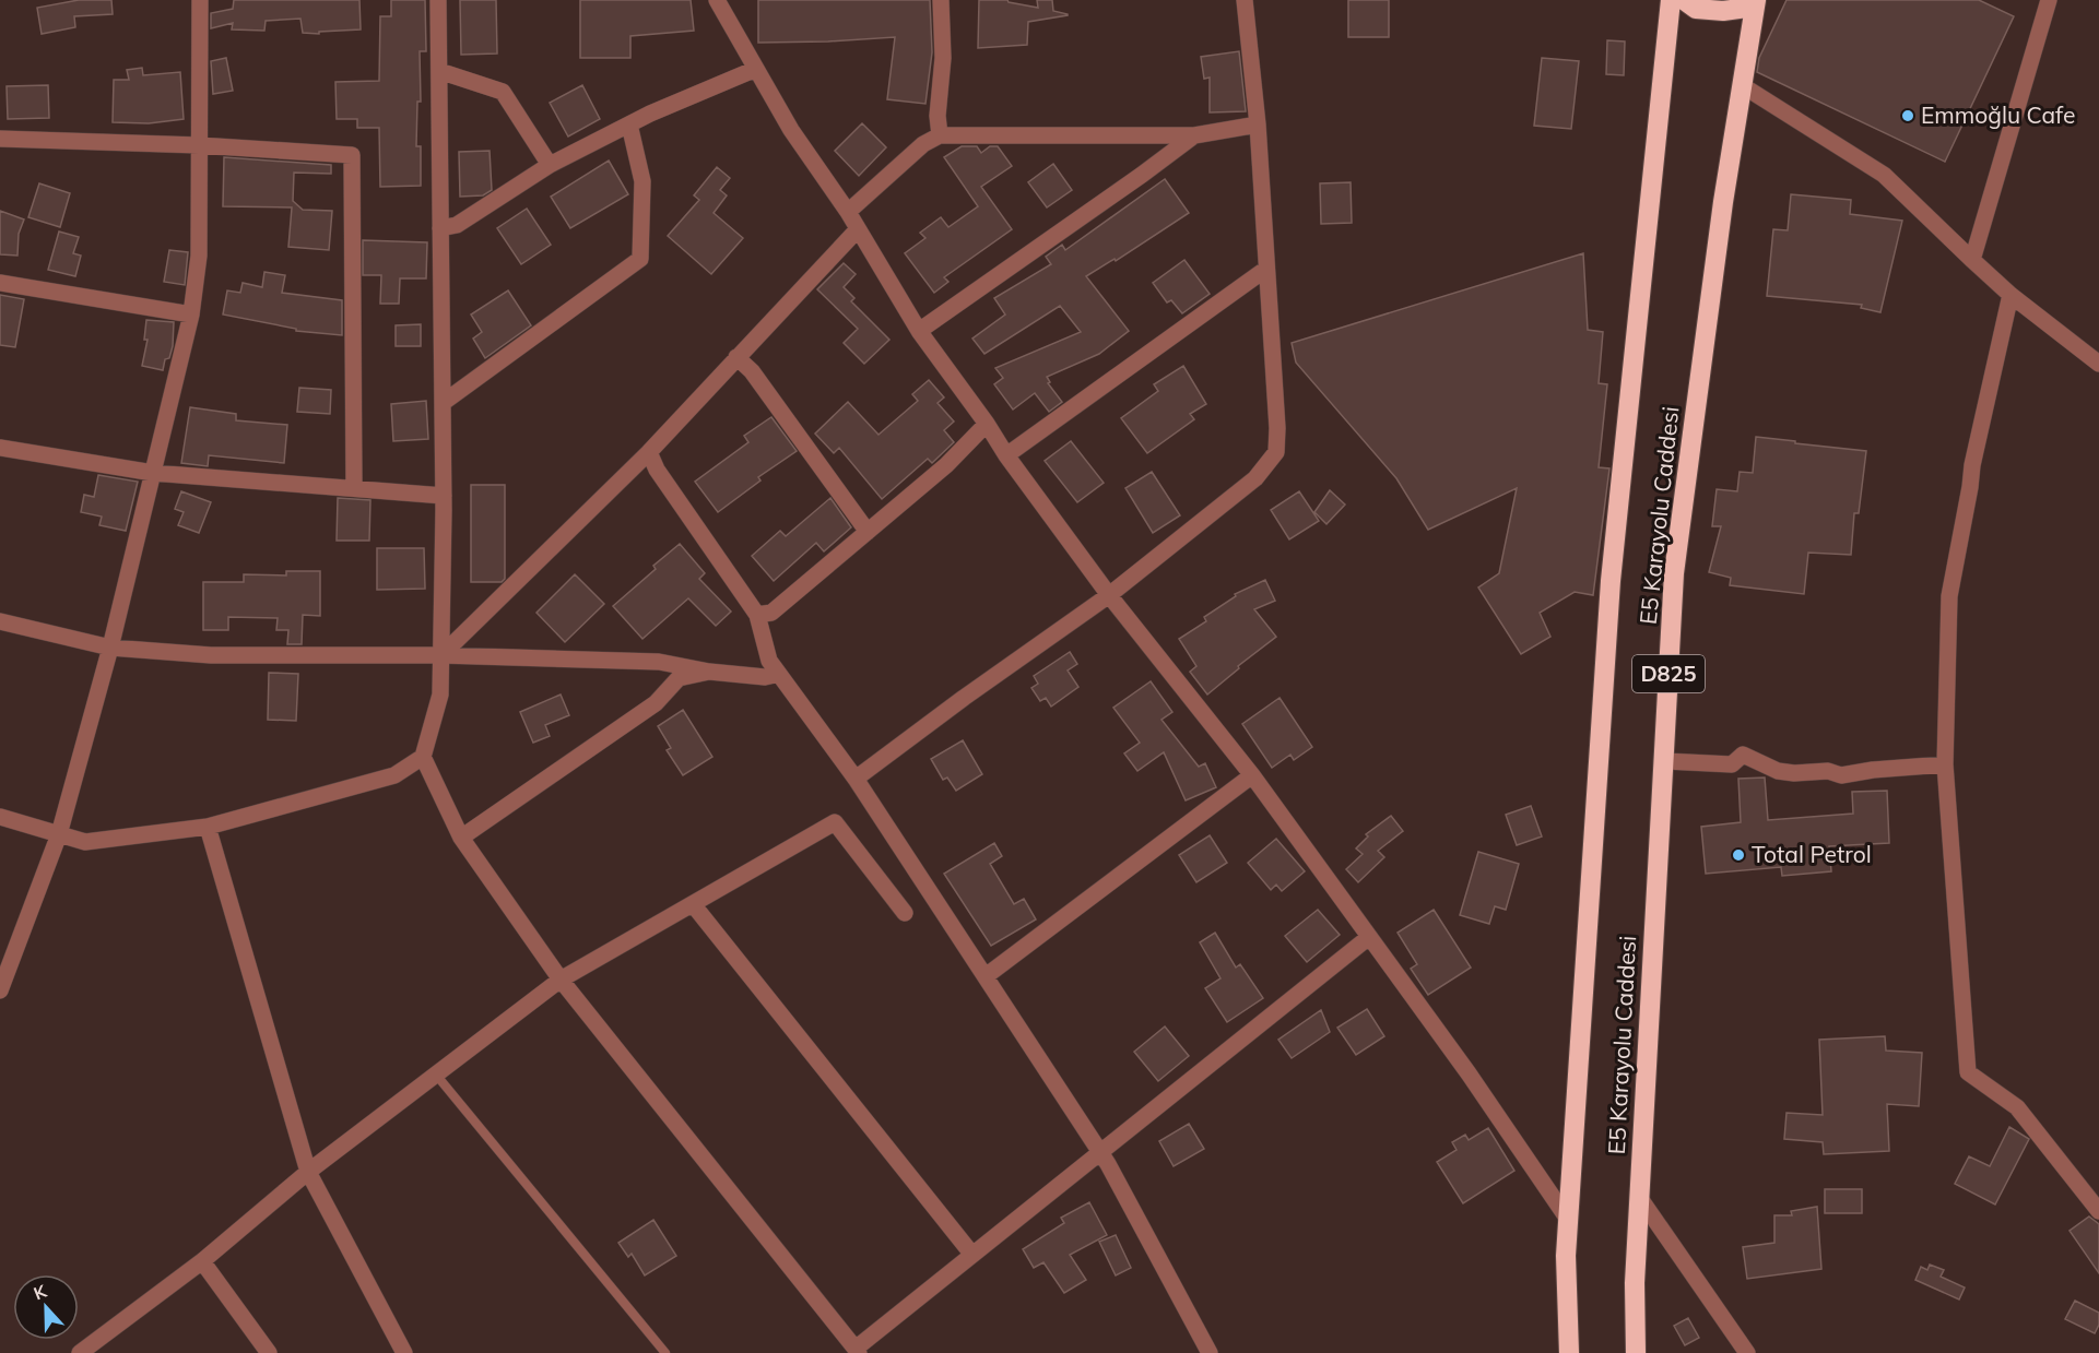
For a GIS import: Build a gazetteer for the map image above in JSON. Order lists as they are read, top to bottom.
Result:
{
  "streets": {
    "highway": ["E5 Karayolu Caddesi", "D825"]
  },
  "places": ["Emmoğlu Cafe", "Total Petrol"],
  "north": "top"
}
